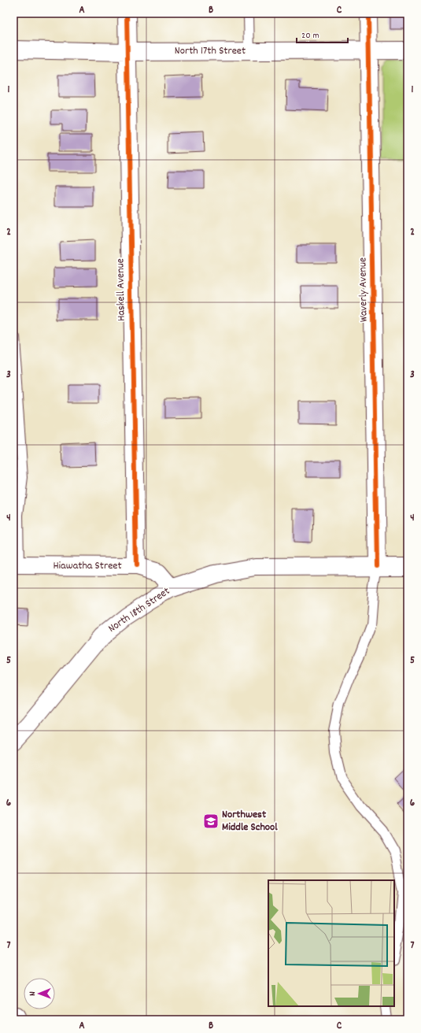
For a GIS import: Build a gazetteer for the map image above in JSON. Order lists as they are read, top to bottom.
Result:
{
  "streets": {
    "street": [
      "North 17th Street",
      "Haskell Avenue",
      "Waverly Avenue",
      "Hiawatha Street",
      "North 18th Street"
    ]
  },
  "crossings": [
    ["North 17th Street", "Haskell Avenue"],
    ["North 17th Street", "Waverly Avenue"],
    ["Haskell Avenue", "Hiawatha Street"],
    ["Waverly Avenue", "North 18th Street"],
    ["Hiawatha Street", "North 18th Street"]
  ],
  "places": {
    "school or university": ["Northwest Middle School"]
  },
  "scale_bar": "20 m",
  "north": "left",
  "grid": {
    "columns": ["A", "B", "C"],
    "rows": [
      "1",
      "2",
      "3",
      "4",
      "5",
      "6",
      "7"
    ]
  }
}
